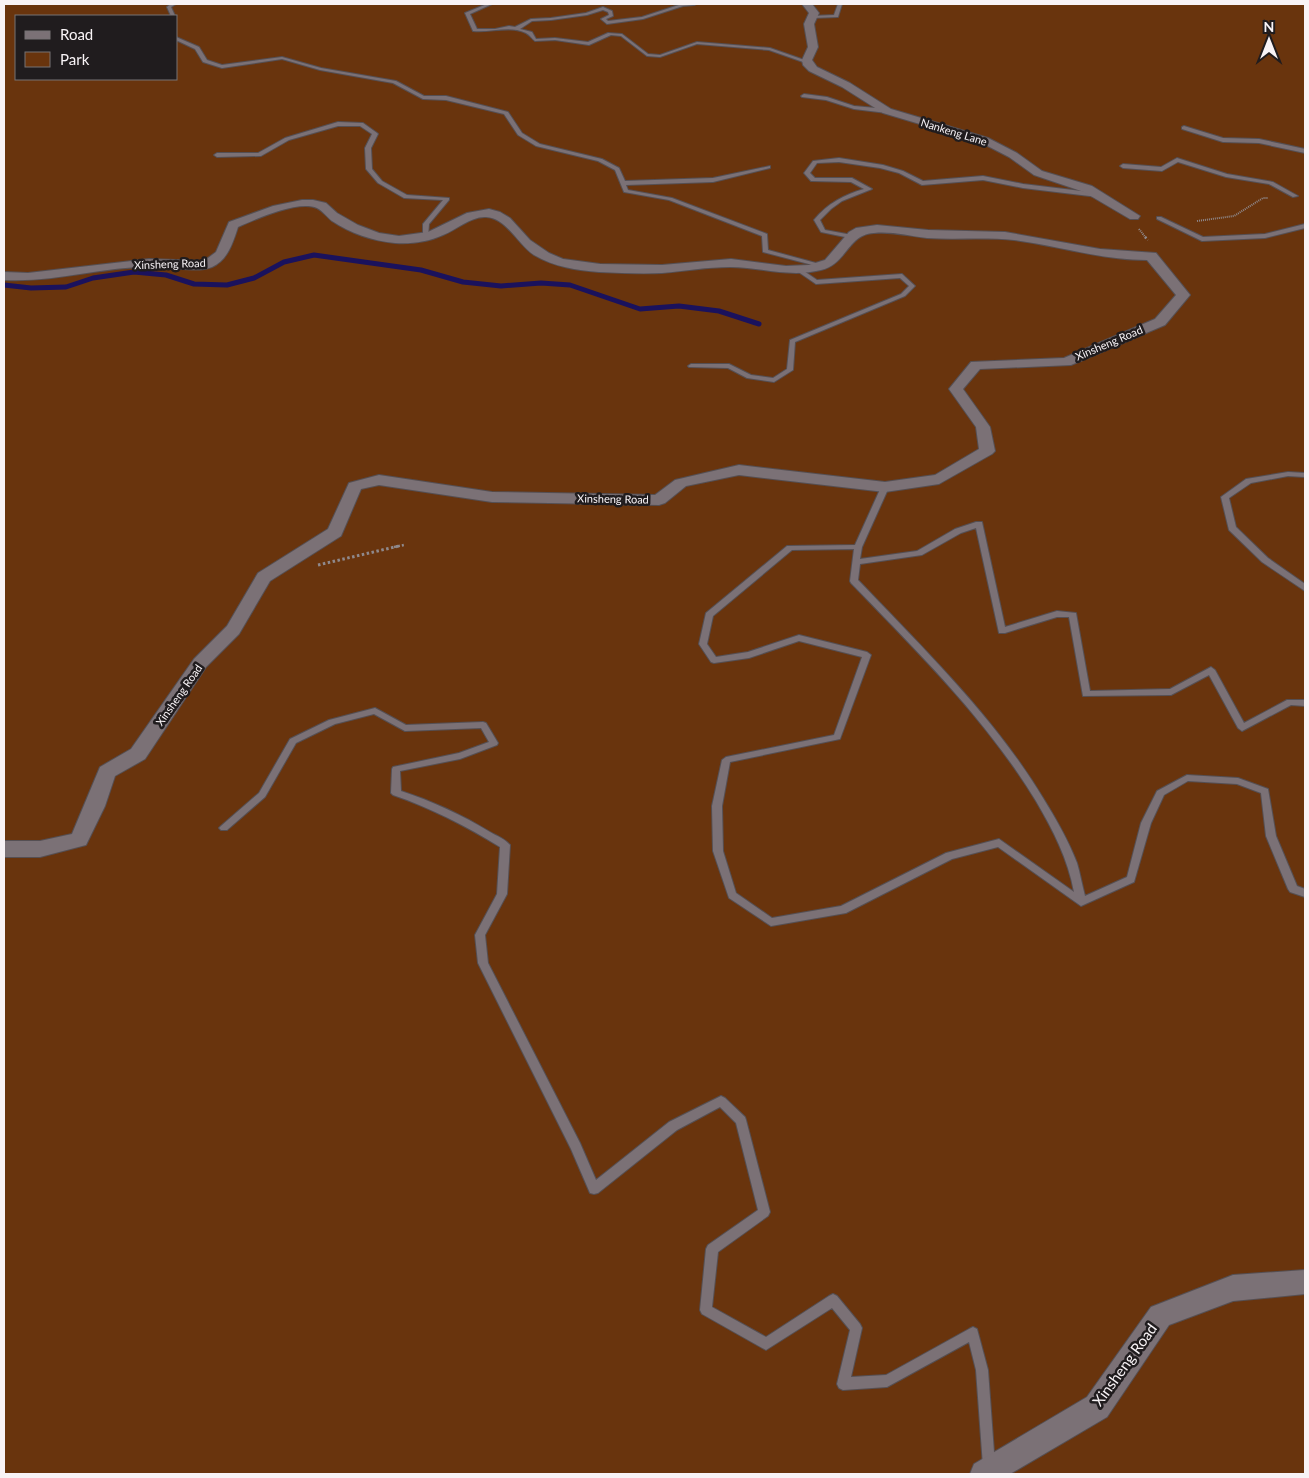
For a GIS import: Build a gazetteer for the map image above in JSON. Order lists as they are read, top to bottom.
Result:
{
  "streets": {
    "street": ["Nankeng Lane", "Xinsheng Road"]
  },
  "legend": ["Road", "Park"],
  "north": "top"
}
